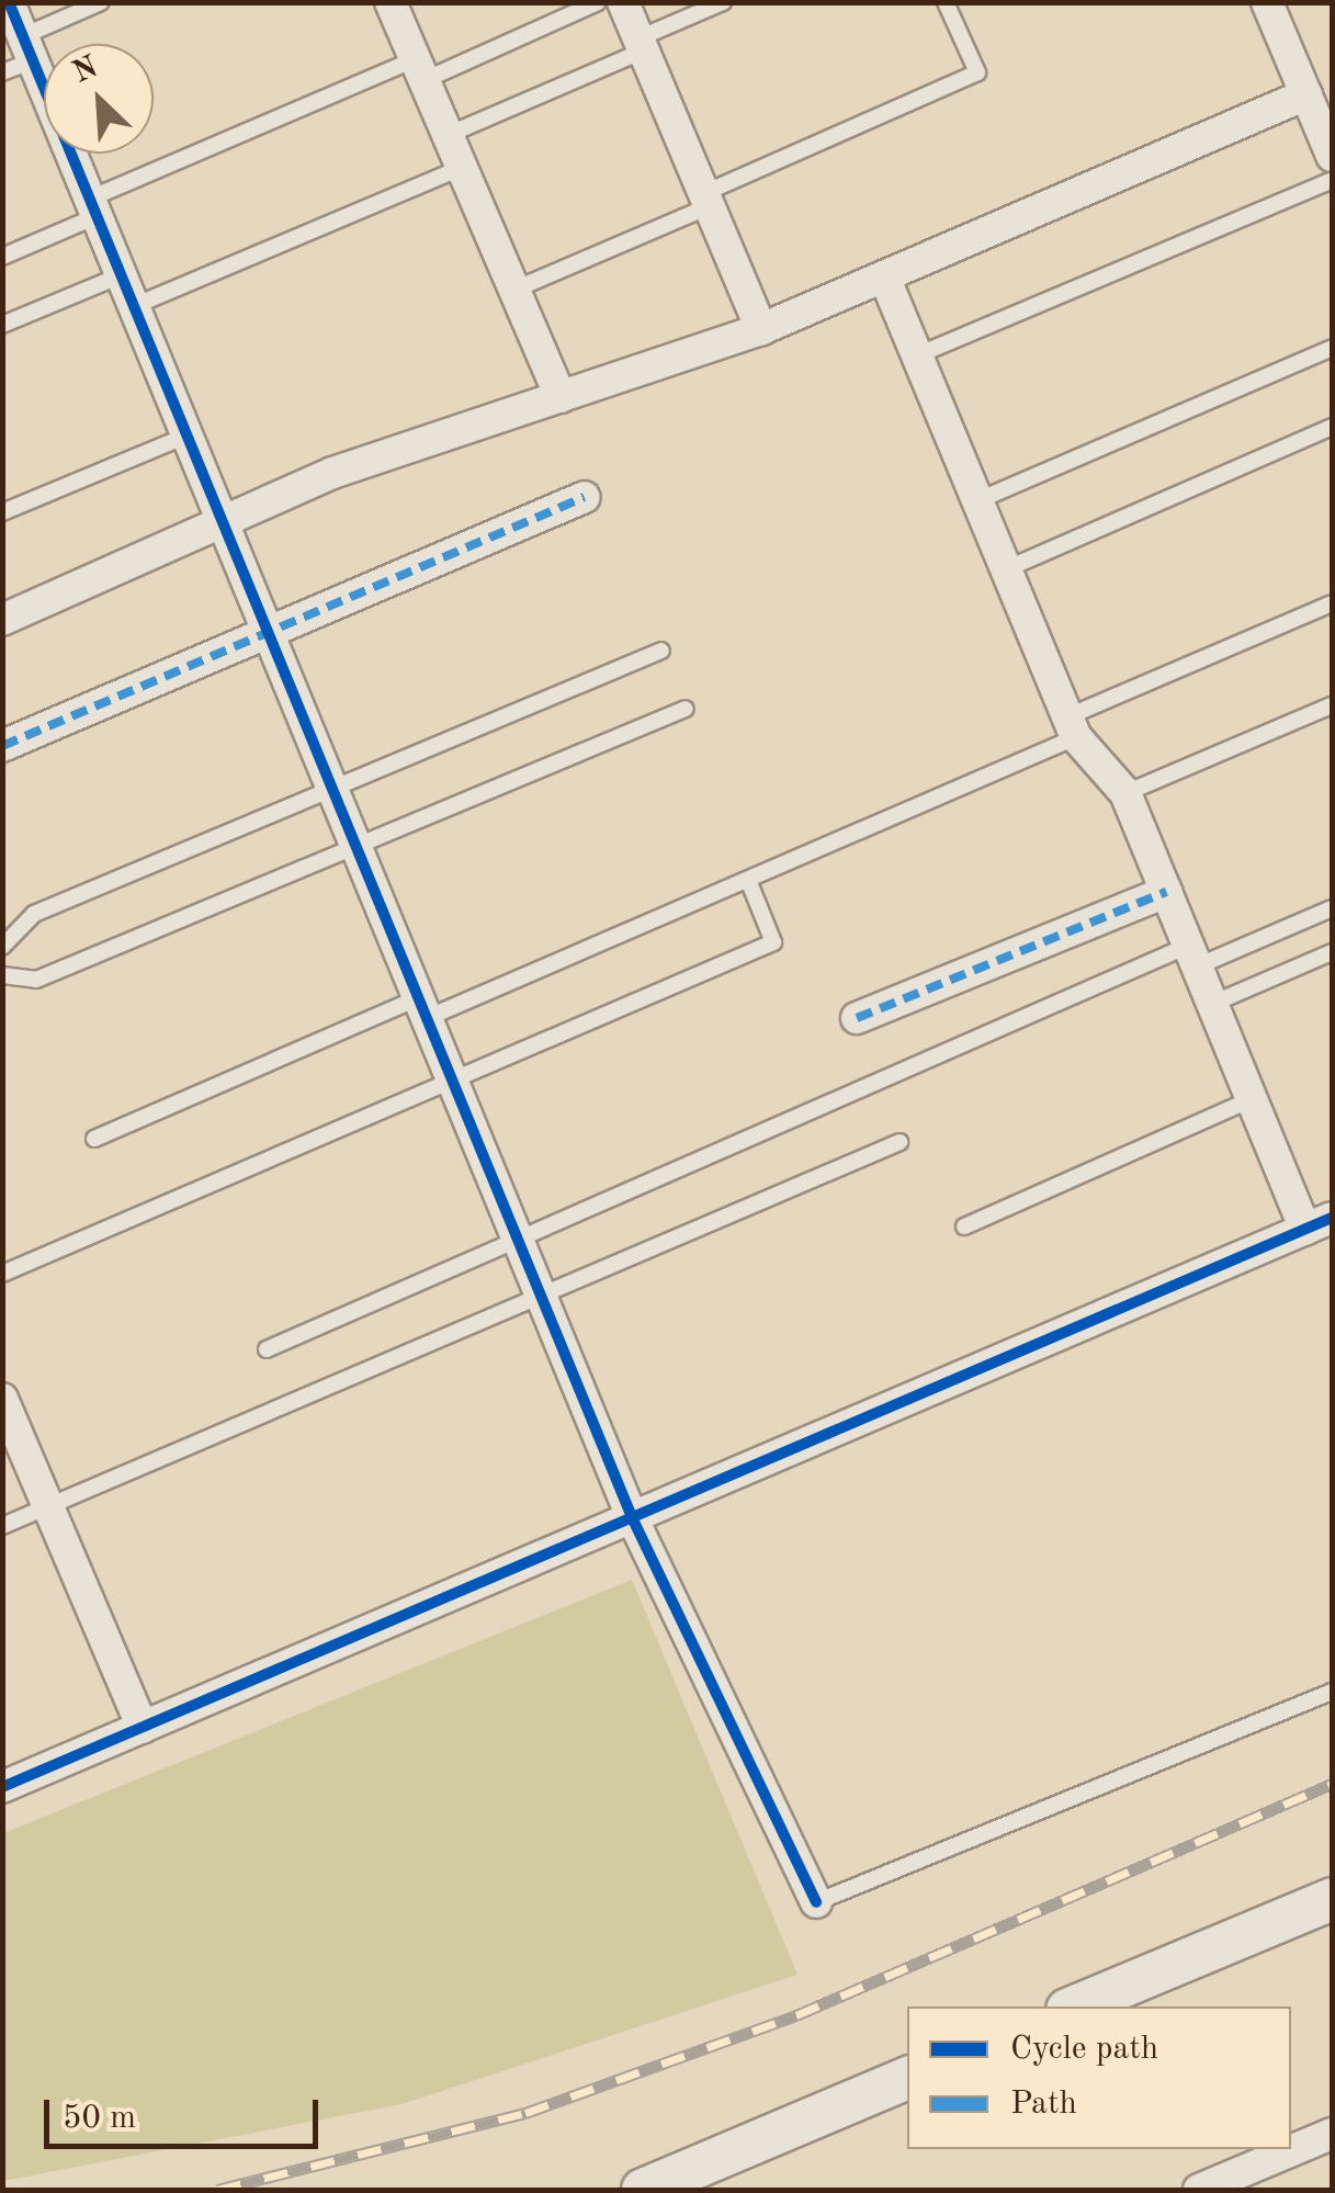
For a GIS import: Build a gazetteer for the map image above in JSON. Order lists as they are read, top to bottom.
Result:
{
  "legend": ["Cycle path", "Path"],
  "scale_bar": "50 m",
  "north": "top left"
}
